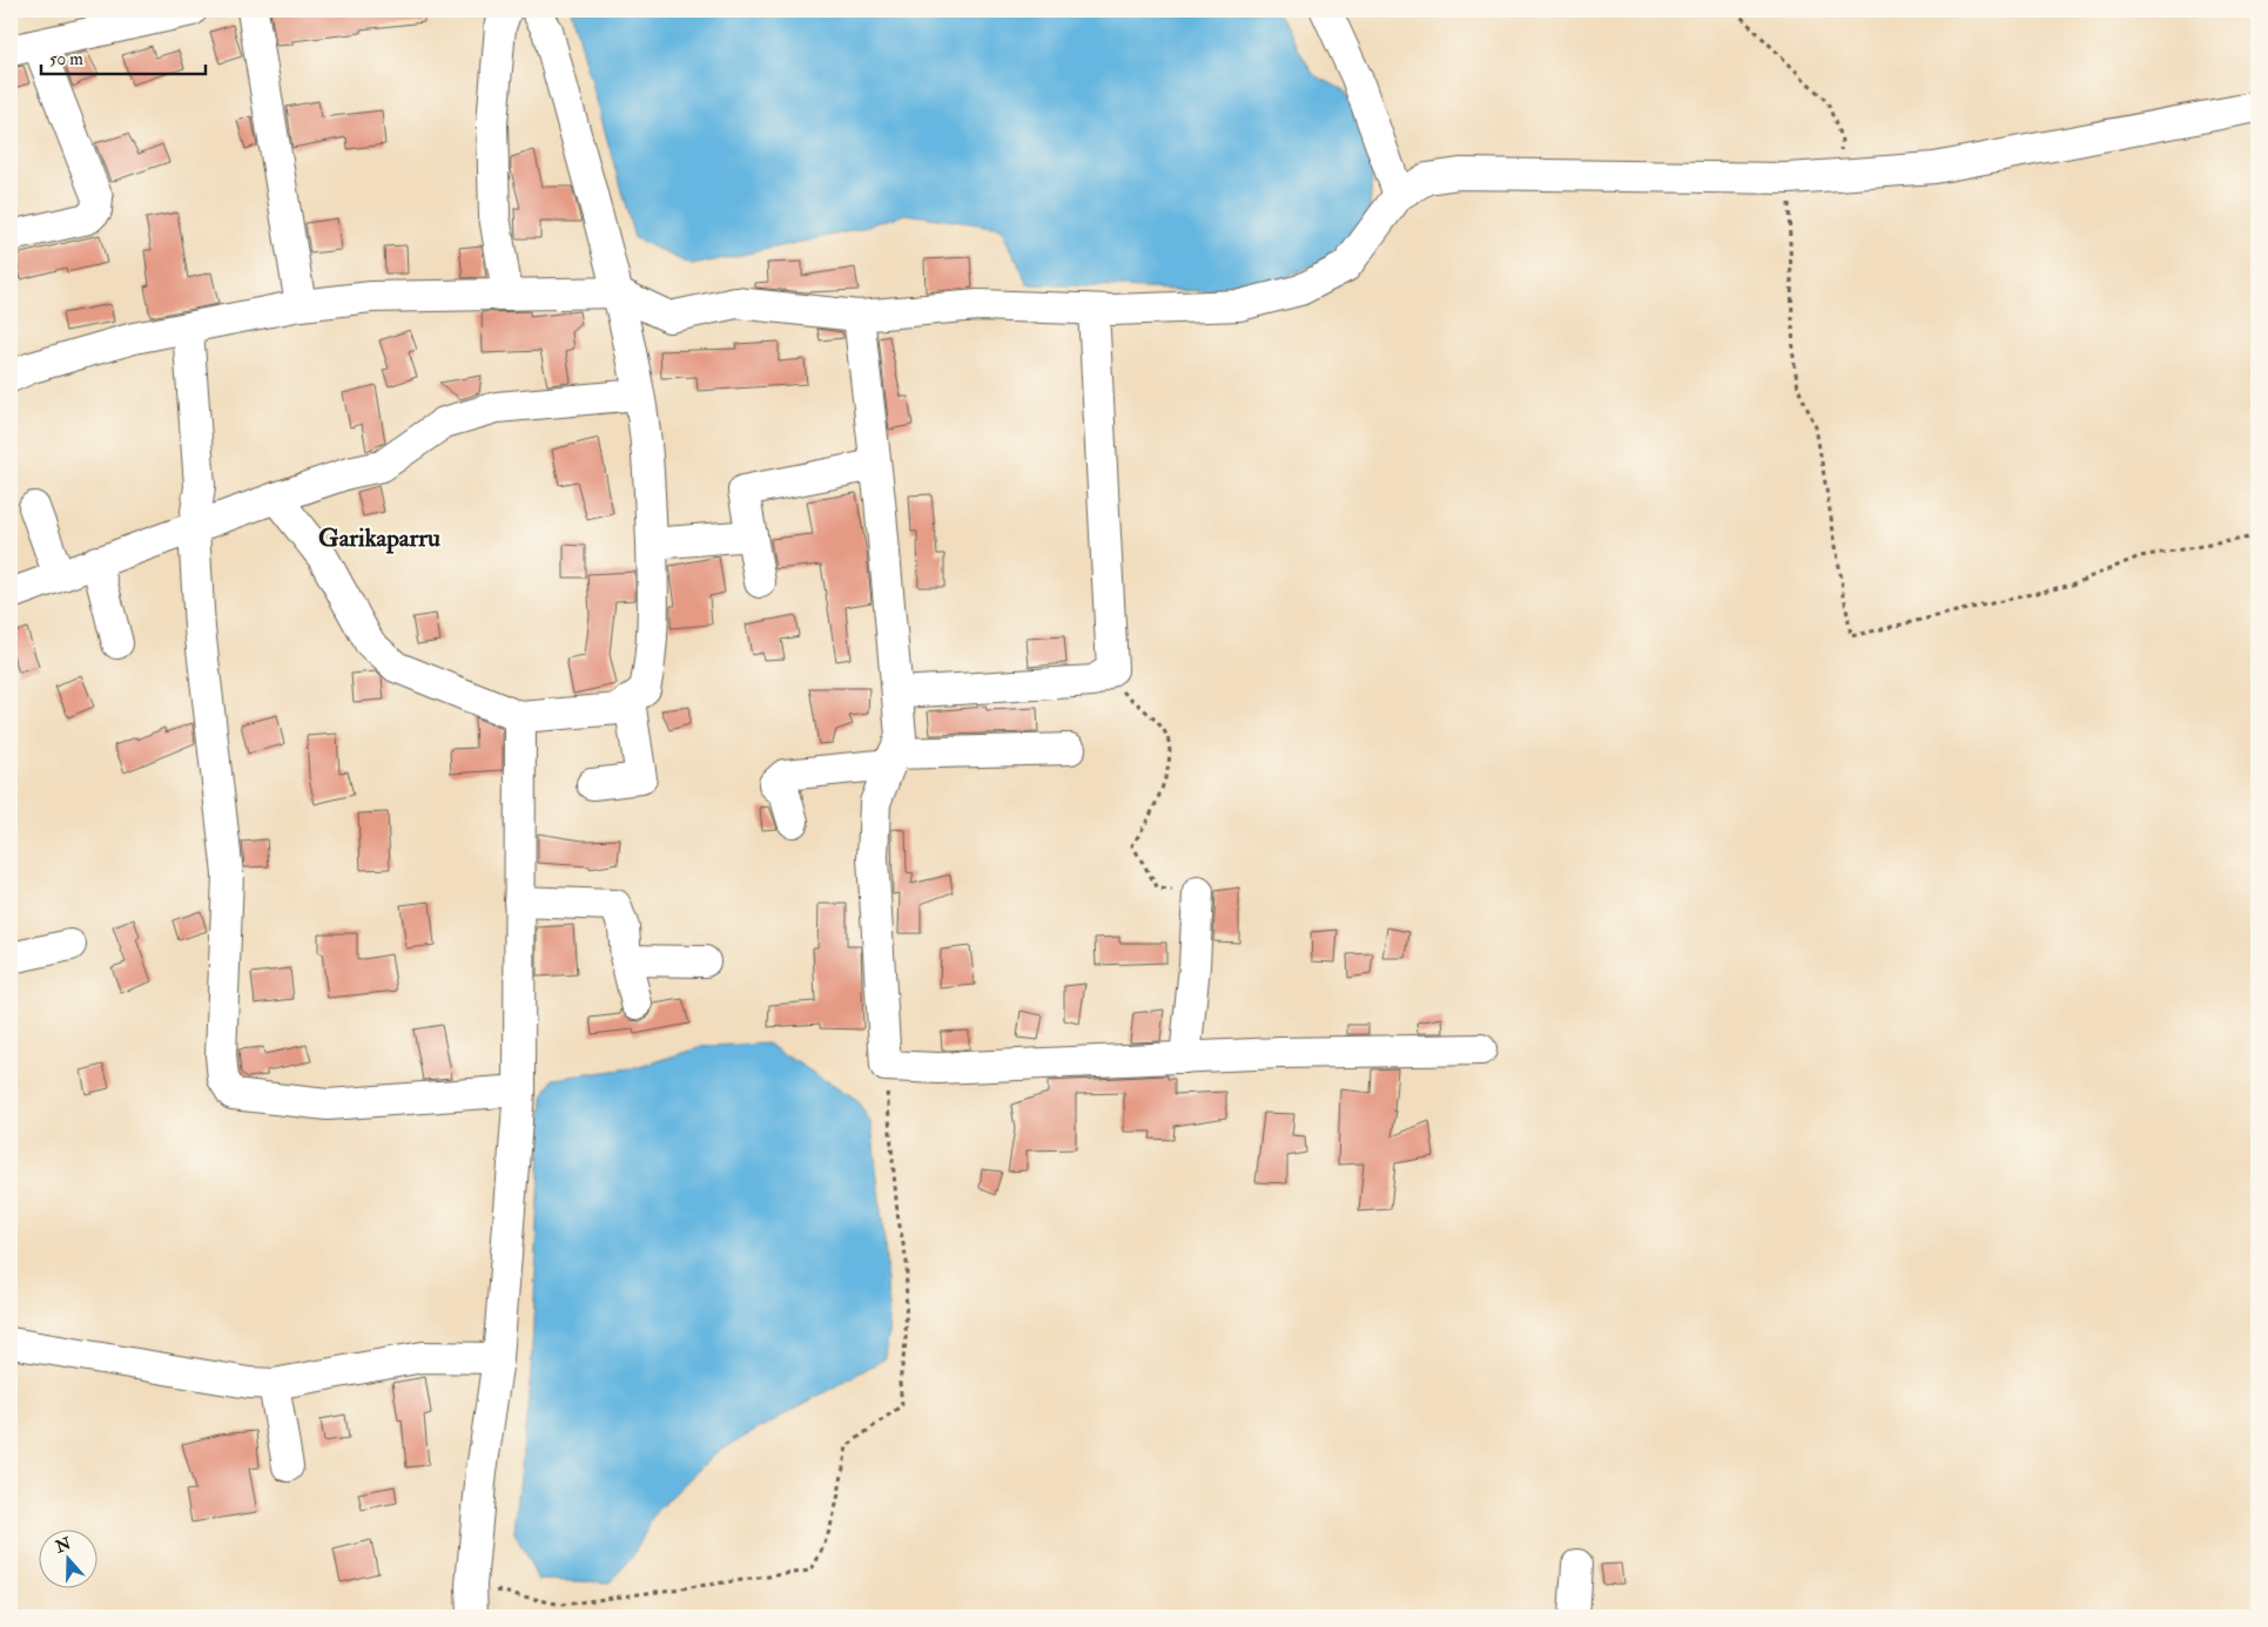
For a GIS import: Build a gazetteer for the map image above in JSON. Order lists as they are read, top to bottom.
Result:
{
  "districts": ["Garikaparru"],
  "scale_bar": "50 m",
  "north": "top"
}
